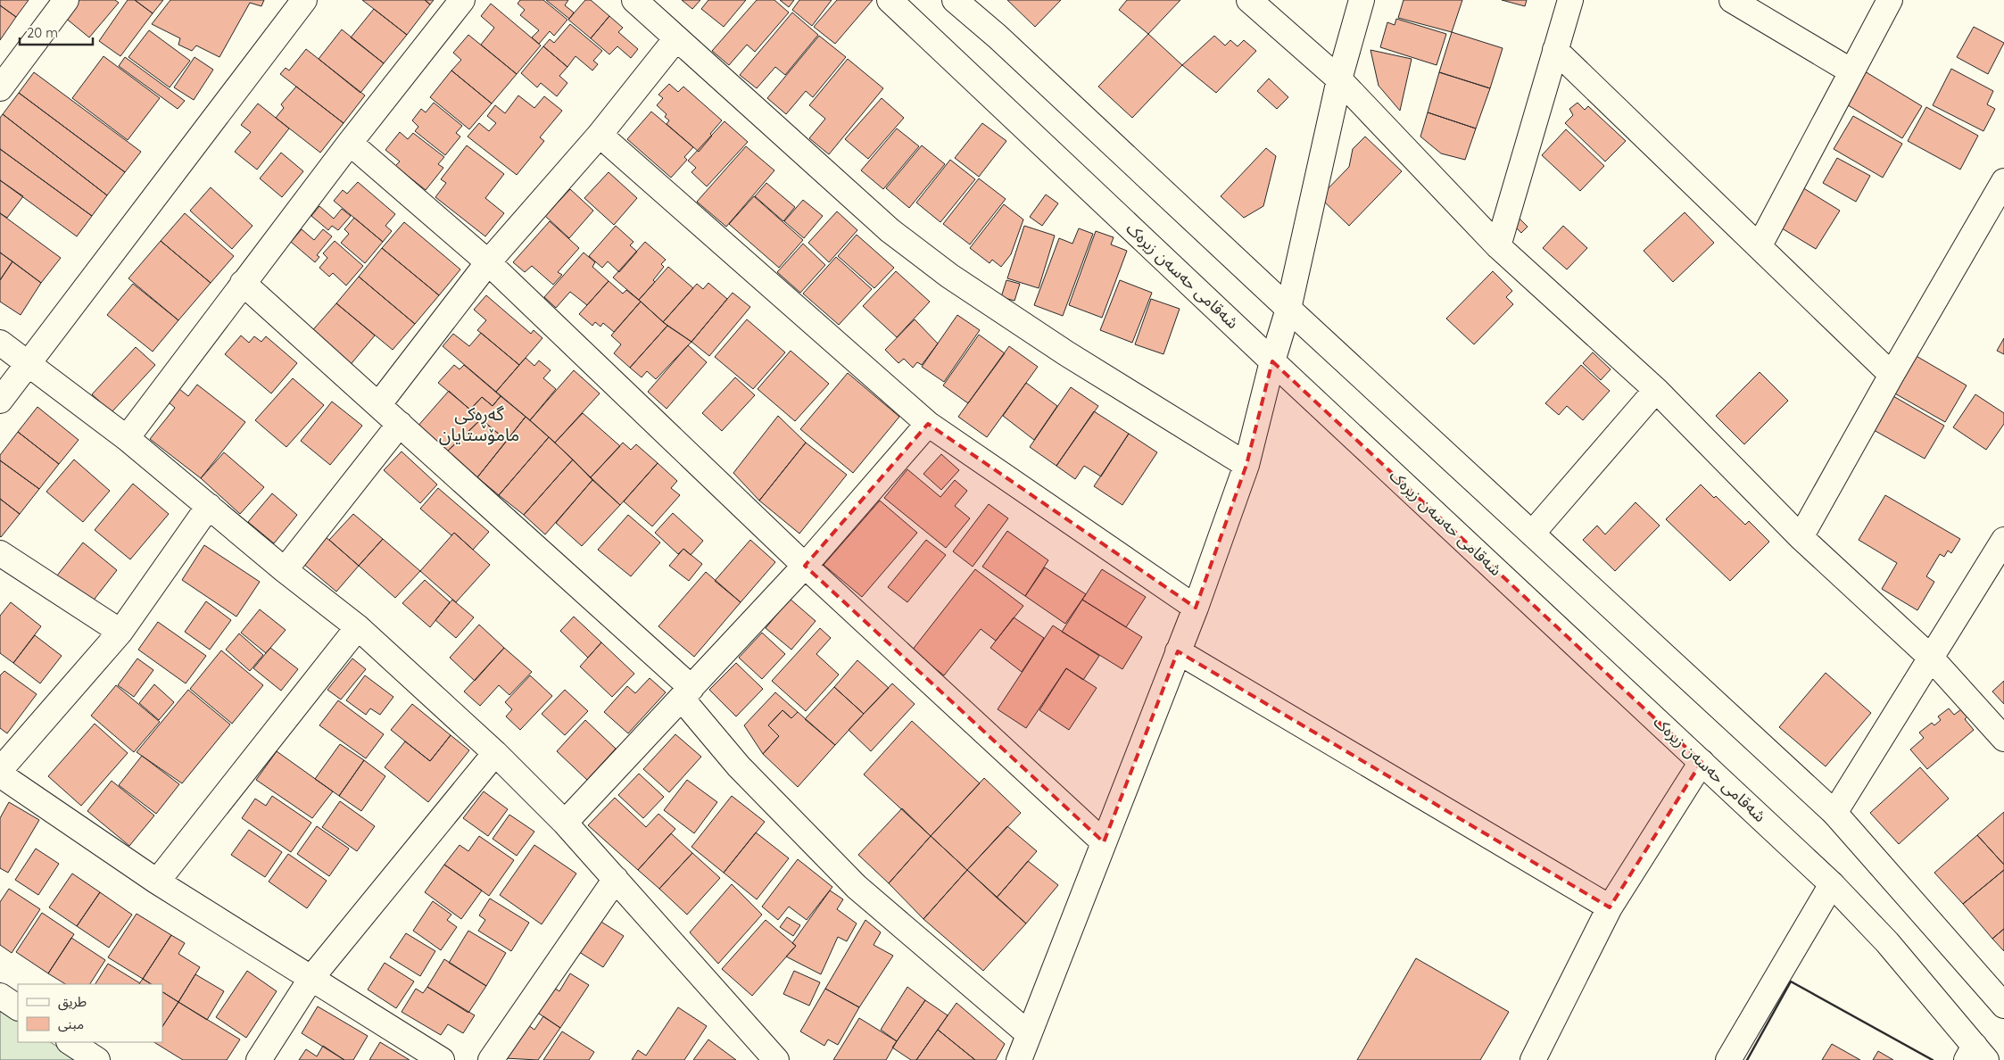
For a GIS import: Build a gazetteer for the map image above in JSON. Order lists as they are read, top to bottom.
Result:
{
  "streets": {
    "street": ["شەقامی حەسەن زیرەک"]
  },
  "districts": ["گەڕەکی مامۆستایان"],
  "legend": ["طريق", "مبنى"],
  "scale_bar": "20 m"
}
